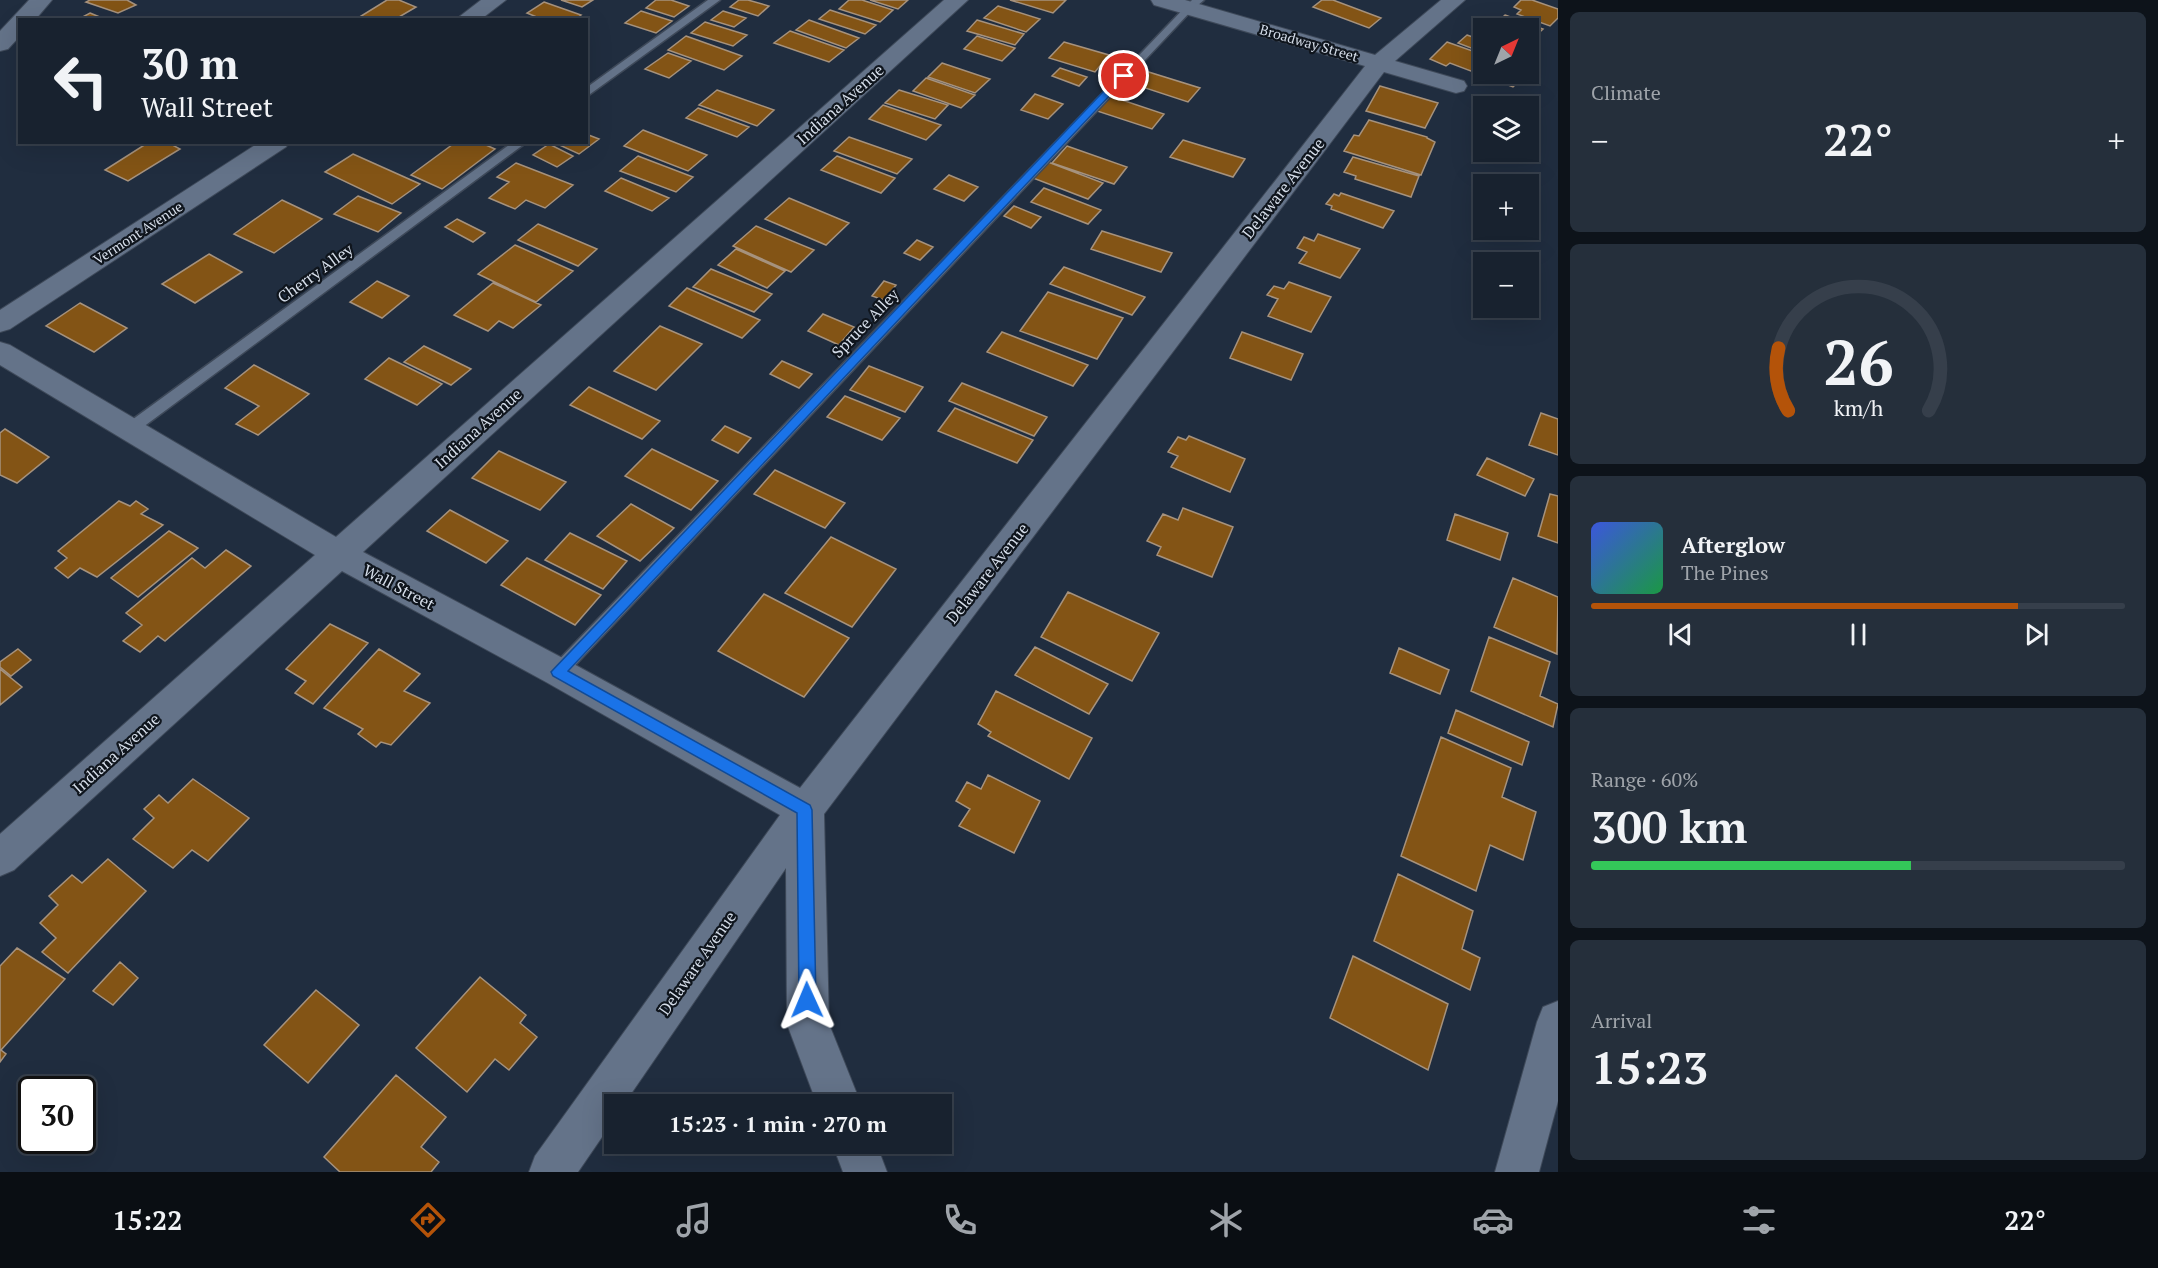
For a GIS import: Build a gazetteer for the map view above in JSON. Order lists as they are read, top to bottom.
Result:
{
  "streets": {
    "street": [
      "Broadway Street",
      "Indiana Avenue",
      "Delaware Avenue",
      "Vermont Avenue",
      "Wall Street"
    ],
    "lane": ["Cherry Alley", "Spruce Alley"]
  },
  "crossings": [
    ["Broadway Street", "Delaware Avenue"],
    ["Broadway Street", "Spruce Alley"],
    ["Indiana Avenue", "Wall Street"],
    ["Delaware Avenue", "Wall Street"],
    ["Cherry Alley", "Wall Street"],
    ["Spruce Alley", "Wall Street"]
  ],
  "north": "top right",
  "page": {
    "tile": [
      "Climate",
      ["Range · 60%", "300 km"],
      ["Arrival", "15:23"]
    ],
    "map_buttons": ["+", "−"],
    "turn": ["30 m", "Wall Street"],
    "heat": ["−", "22°", "+"],
    "song": ["Afterglow", "The Pines"],
    "limit": "30",
    "trip": "15:23 · 1 min · 270 m",
    "tabs": ["15:22", "22°"],
    "gauge": ["26", "km/h"]
  }
}
